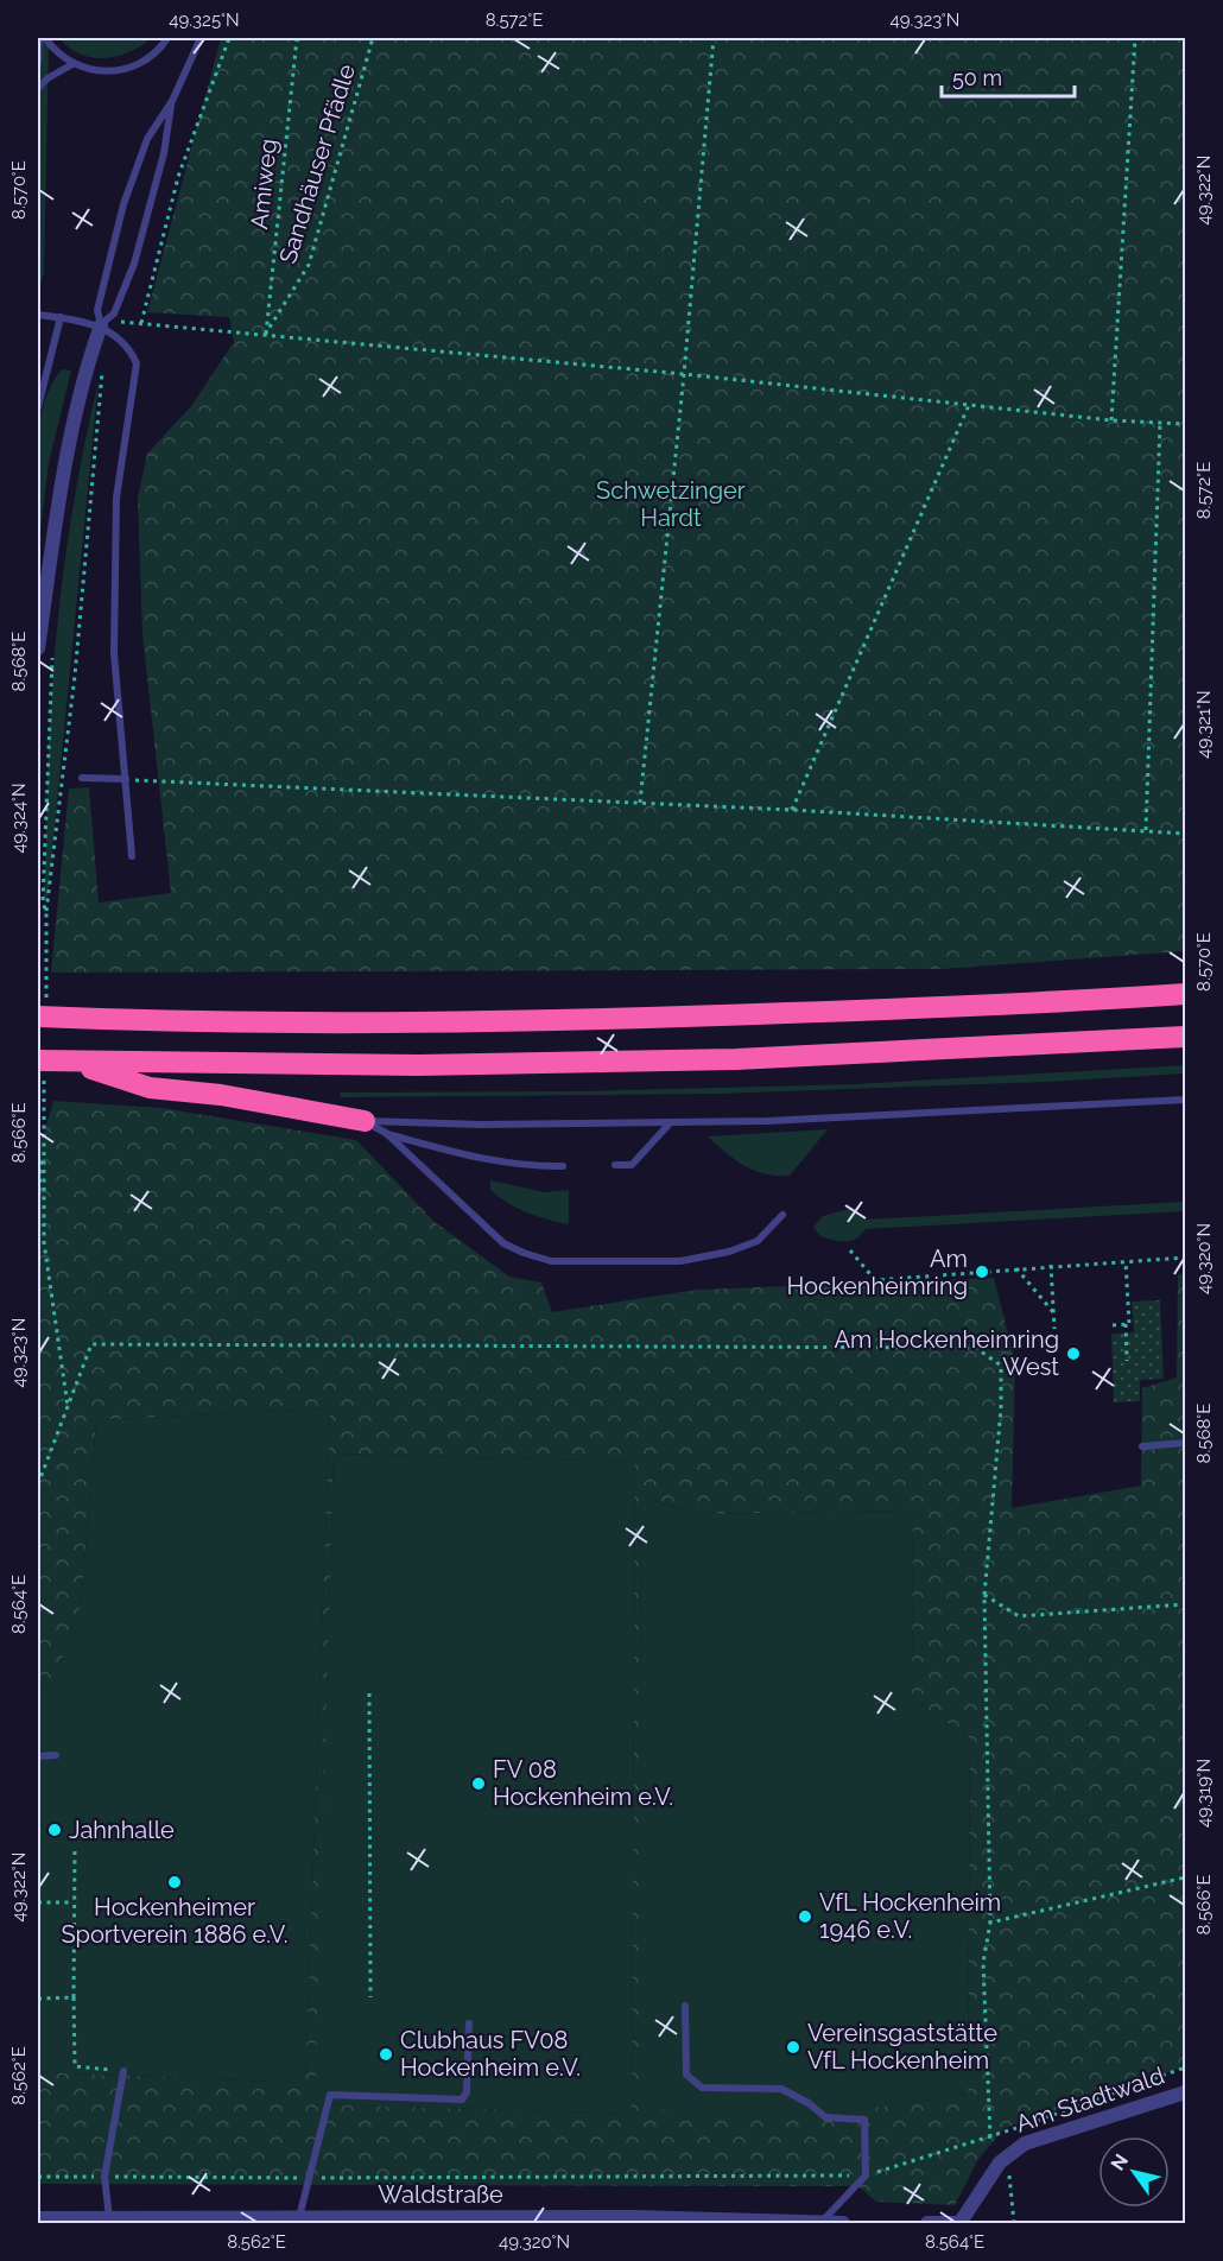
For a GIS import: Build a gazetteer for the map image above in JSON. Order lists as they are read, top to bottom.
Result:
{
  "streets": {
    "street": ["Am Stadtwald", "Waldstraße"],
    "path": ["Sandhäuser Pfädle", "Amiweg"]
  },
  "crossings": [
    ["Sandhäuser Pfädle", "Amiweg"]
  ],
  "parks": ["Schwetzinger Hardt"],
  "places": [
    "Am Hockenheimring",
    "Am Hockenheimring West",
    "FV 08 Hockenheim e.V.",
    "Jahnhalle",
    "Hockenheimer Sportverein 1886 e.V.",
    "VfL Hockenheim 1946 e.V.",
    "Vereinsgaststätte VfL Hockenheim",
    "Clubhaus FV08 Hockenheim e.V."
  ],
  "scale_bar": "50 m",
  "north": "top left",
  "coordinates": [
    "49.325°N",
    "8.572°E",
    "49.323°N",
    "49.322°N",
    "8.570°E",
    "8.568°E",
    "49.321°N",
    "49.324°N",
    "8.566°E",
    "49.320°N",
    "8.564°E",
    "49.319°N",
    "8.562°E"
  ]
}
